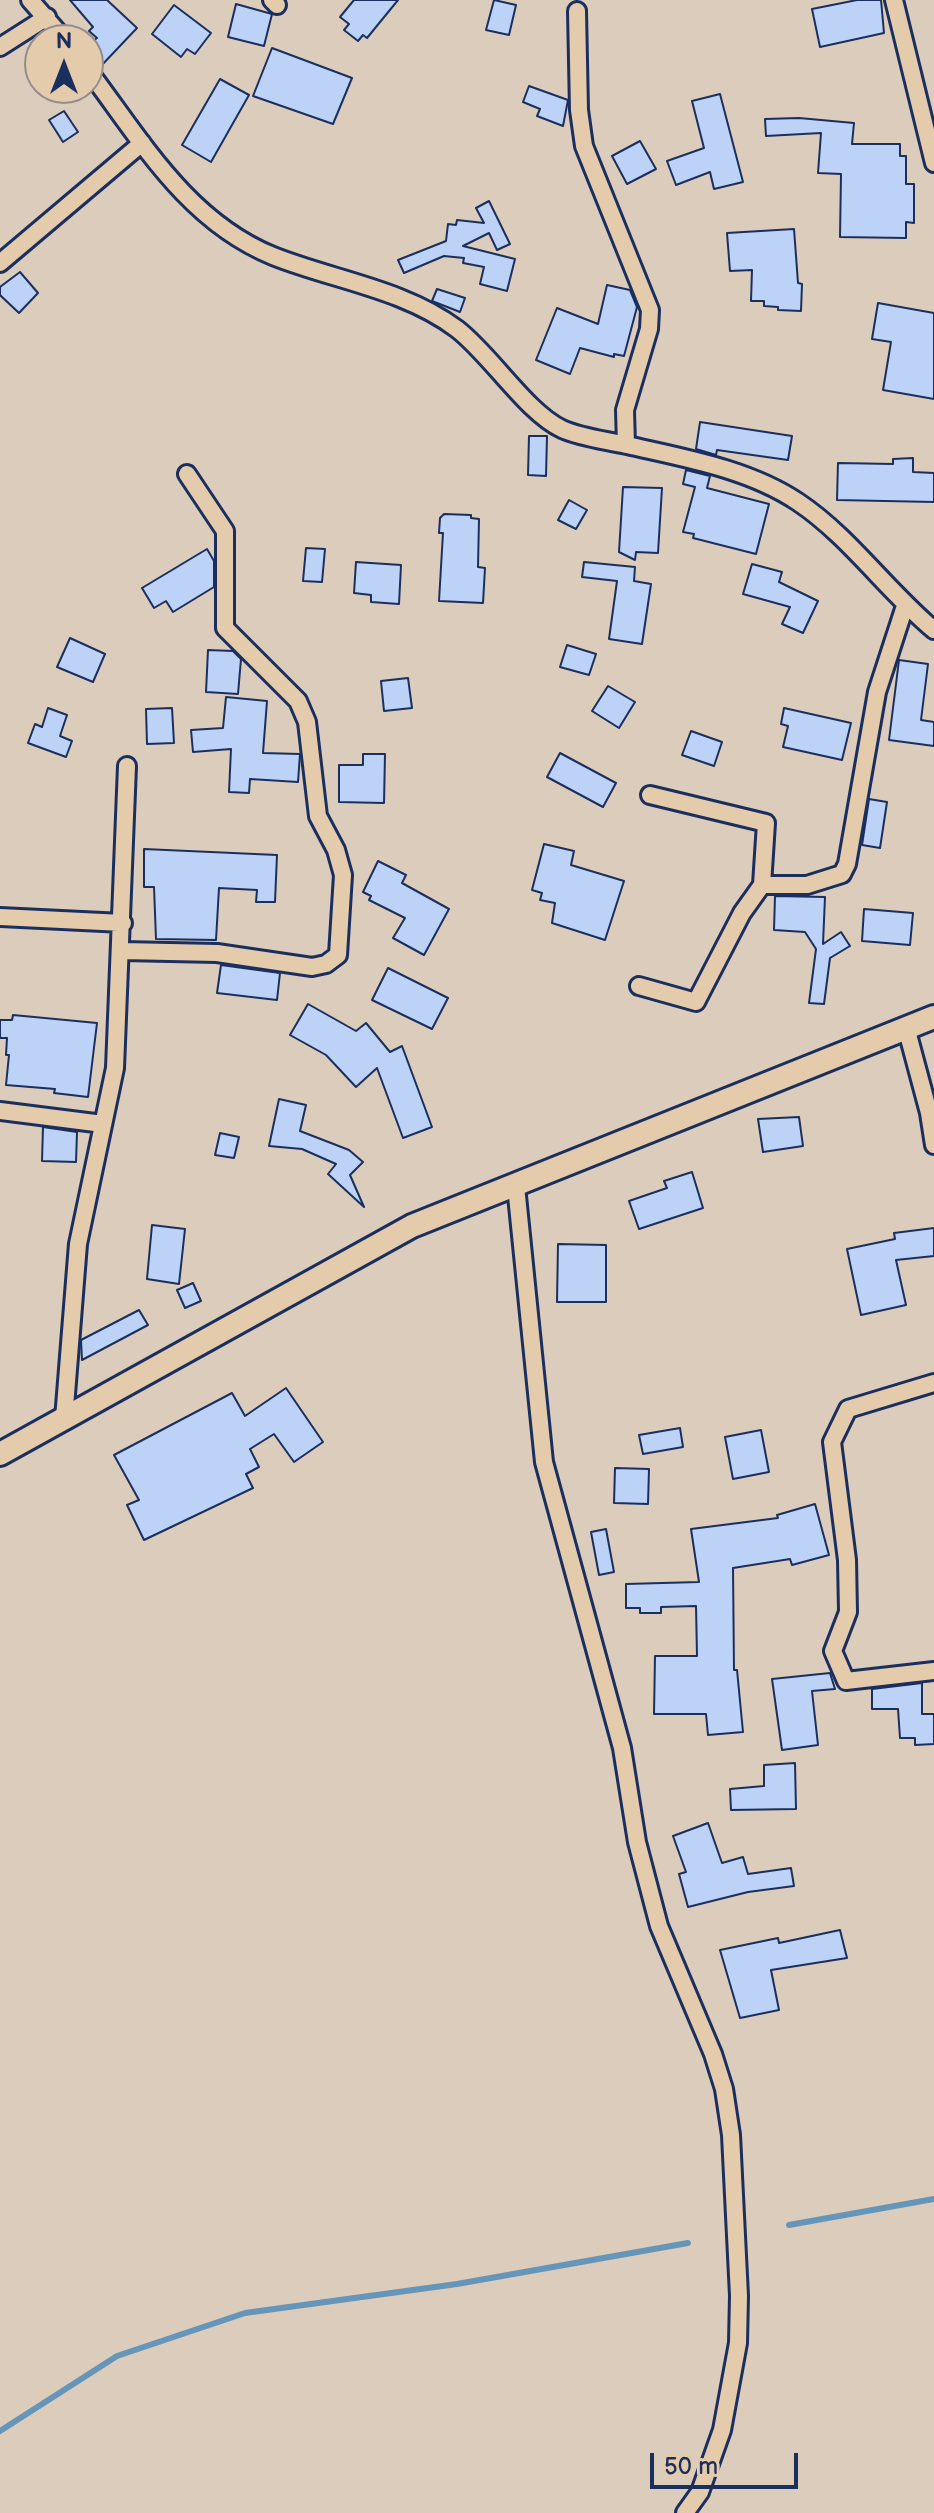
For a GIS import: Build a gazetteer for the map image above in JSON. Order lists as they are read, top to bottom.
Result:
{
  "scale_bar": "50 m",
  "north": "top"
}
